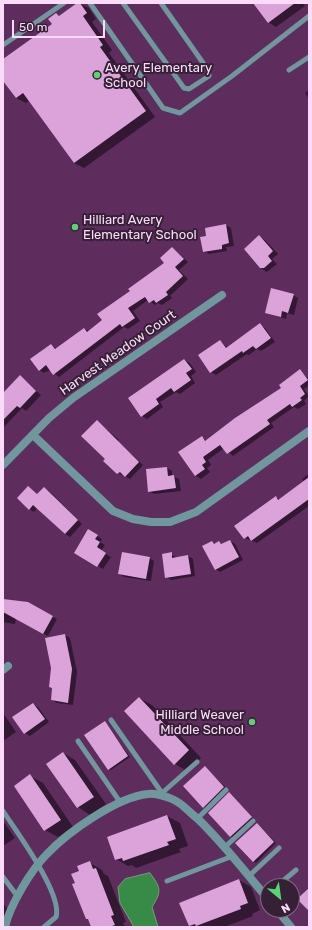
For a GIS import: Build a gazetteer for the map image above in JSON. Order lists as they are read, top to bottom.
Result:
{
  "streets": {
    "street": ["Harvest Meadow Court"]
  },
  "places": ["Avery Elementary School", "Hilliard Avery Elementary School", "Hilliard Weaver Middle School"],
  "scale_bar": "50 m",
  "north": "bottom right"
}
